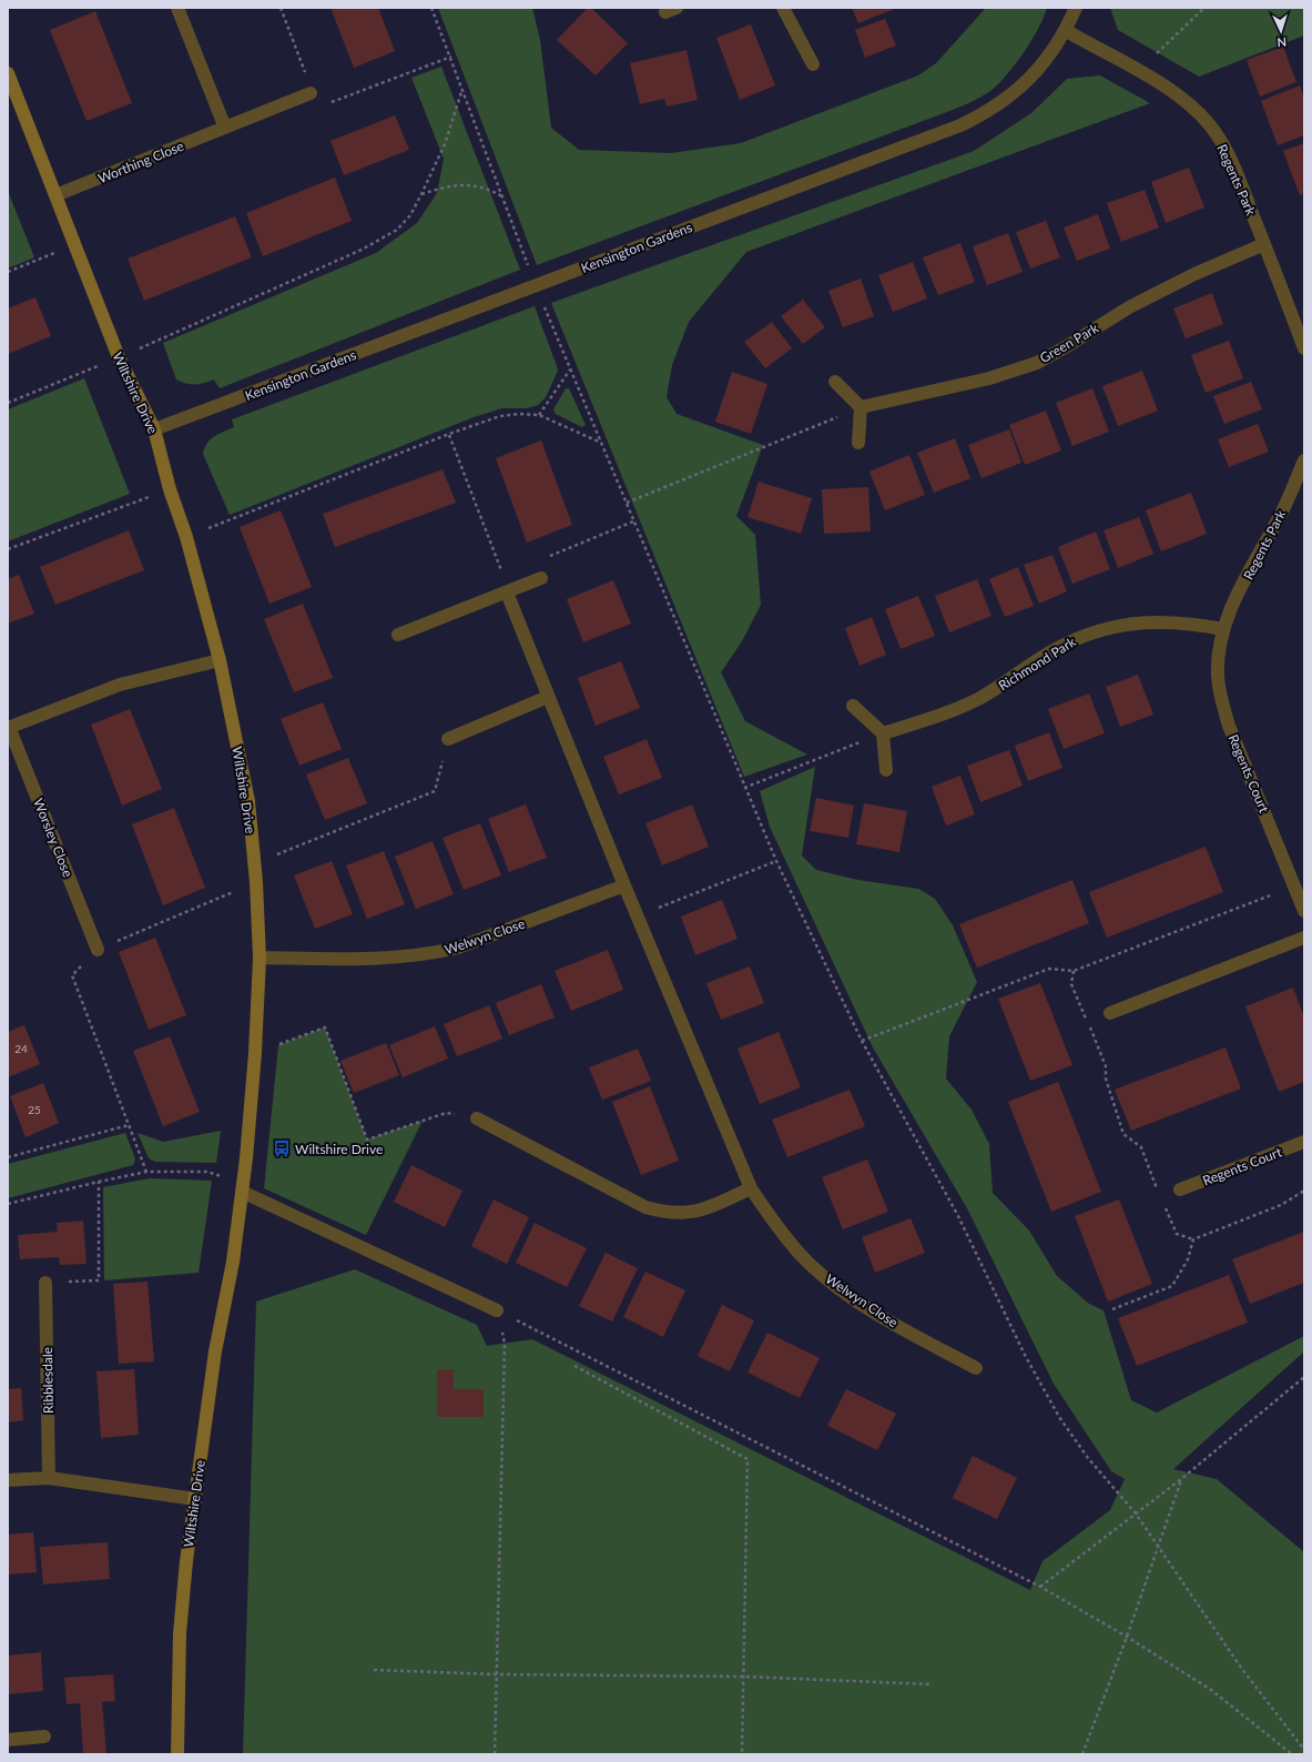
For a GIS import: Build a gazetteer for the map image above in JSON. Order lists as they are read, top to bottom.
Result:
{
  "streets": {
    "street": [
      "Worthing Close",
      "Regents Park",
      "Kensington Gardens",
      "Green Park",
      "Wiltshire Drive",
      "Richmond Park",
      "Regents Court",
      "Worsley Close",
      "Welwyn Close",
      "Ribblesdale"
    ]
  },
  "crossings": [
    ["Worthing Close", "Wiltshire Drive"],
    ["Regents Park", "Kensington Gardens"],
    ["Regents Park", "Green Park"],
    ["Regents Park", "Richmond Park"],
    ["Regents Park", "Regents Court"],
    ["Kensington Gardens", "Wiltshire Drive"],
    ["Wiltshire Drive", "Worsley Close"],
    ["Wiltshire Drive", "Welwyn Close"],
    ["Richmond Park", "Regents Court"]
  ],
  "places": {
    "bus stop": ["Wiltshire Drive"]
  },
  "house_numbers": ["24", "25"],
  "north": "bottom"
}
